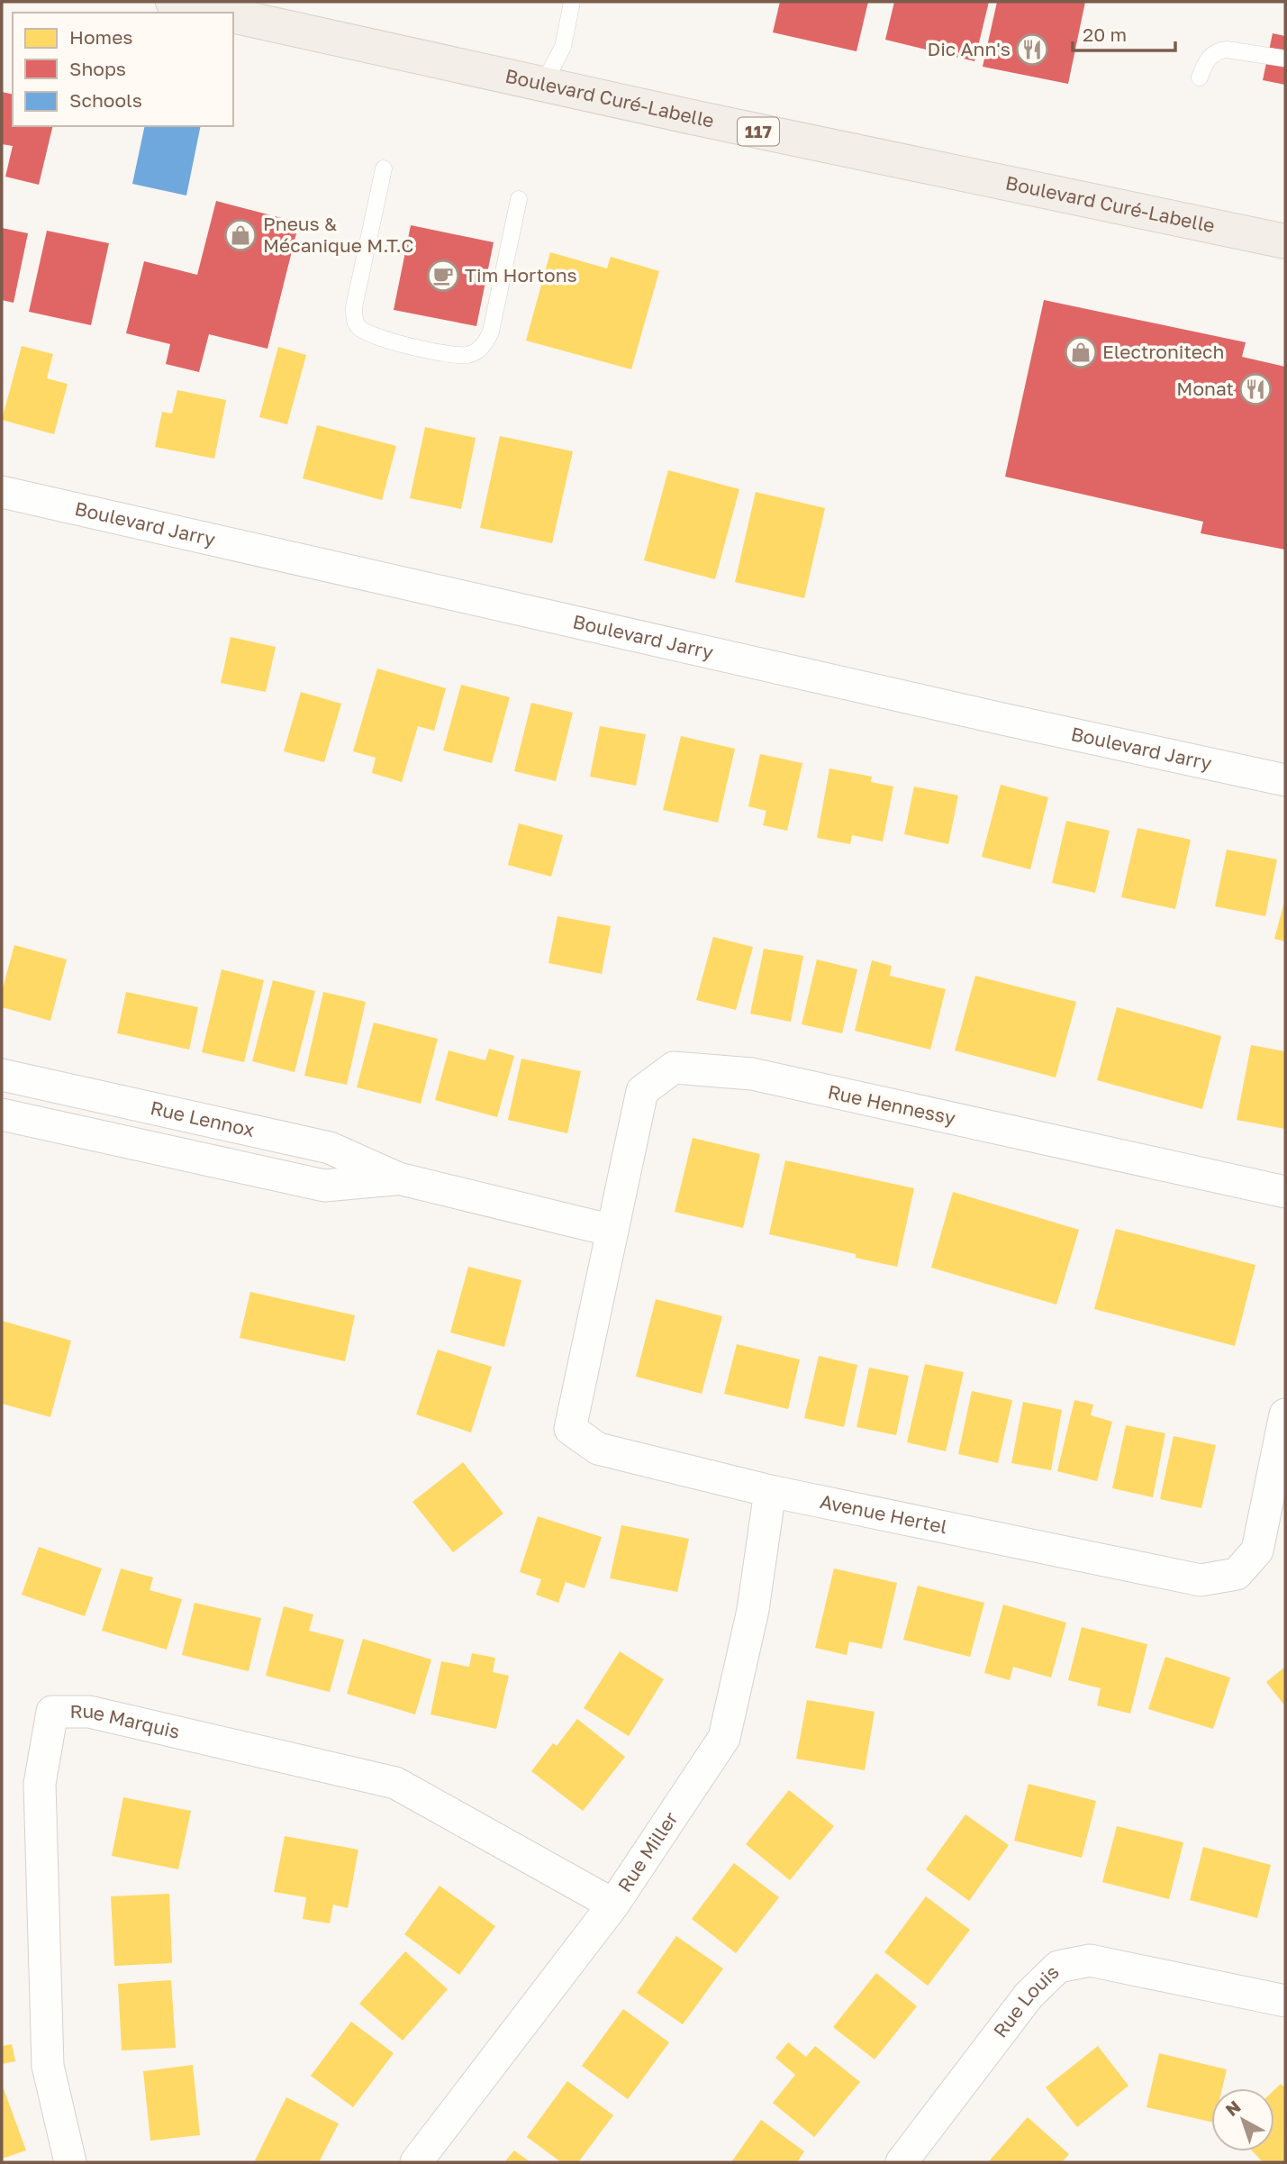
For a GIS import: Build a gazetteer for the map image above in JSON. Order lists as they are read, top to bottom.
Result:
{
  "streets": {
    "main road": ["Boulevard Curé-Labelle", "117"],
    "street": [
      "Boulevard Jarry",
      "Rue Hennessy",
      "Rue Lennox",
      "Avenue Hertel",
      "Rue Marquis",
      "Rue Miller",
      "Rue Louis"
    ]
  },
  "crossings": [
    ["Rue Hennessy", "Rue Lennox"],
    ["Rue Hennessy", "Avenue Hertel"],
    ["Rue Lennox", "Avenue Hertel"],
    ["Avenue Hertel", "Rue Miller"],
    ["Rue Marquis", "Rue Miller"]
  ],
  "places": {
    "restaurant": ["Dic Ann's", "Monat"],
    "shop": ["Pneus & Mécanique M.T.C", "Electronitech"],
    "cafe": ["Tim Hortons"]
  },
  "legend": ["Homes", "Shops", "Schools"],
  "scale_bar": "20 m",
  "north": "top left"
}
